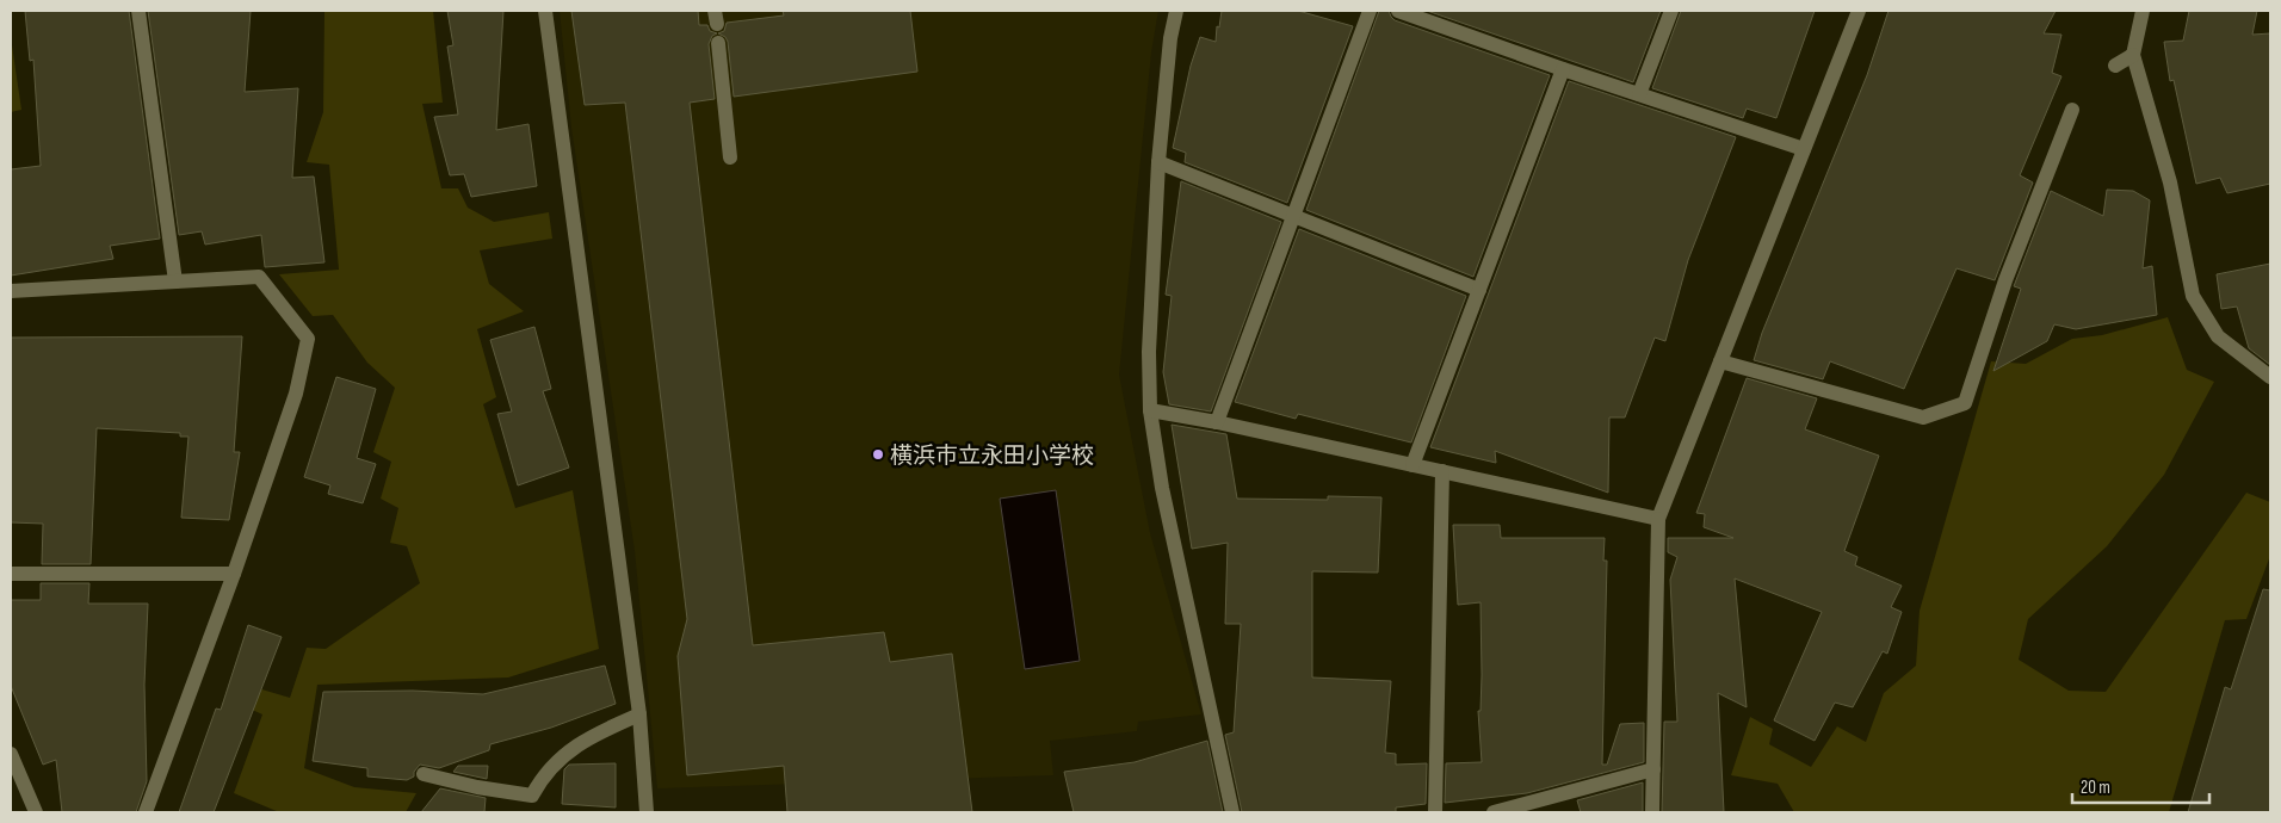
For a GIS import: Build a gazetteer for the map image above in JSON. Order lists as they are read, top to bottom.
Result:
{
  "places": ["横浜市立永田小学校"],
  "scale_bar": "20 m"
}
